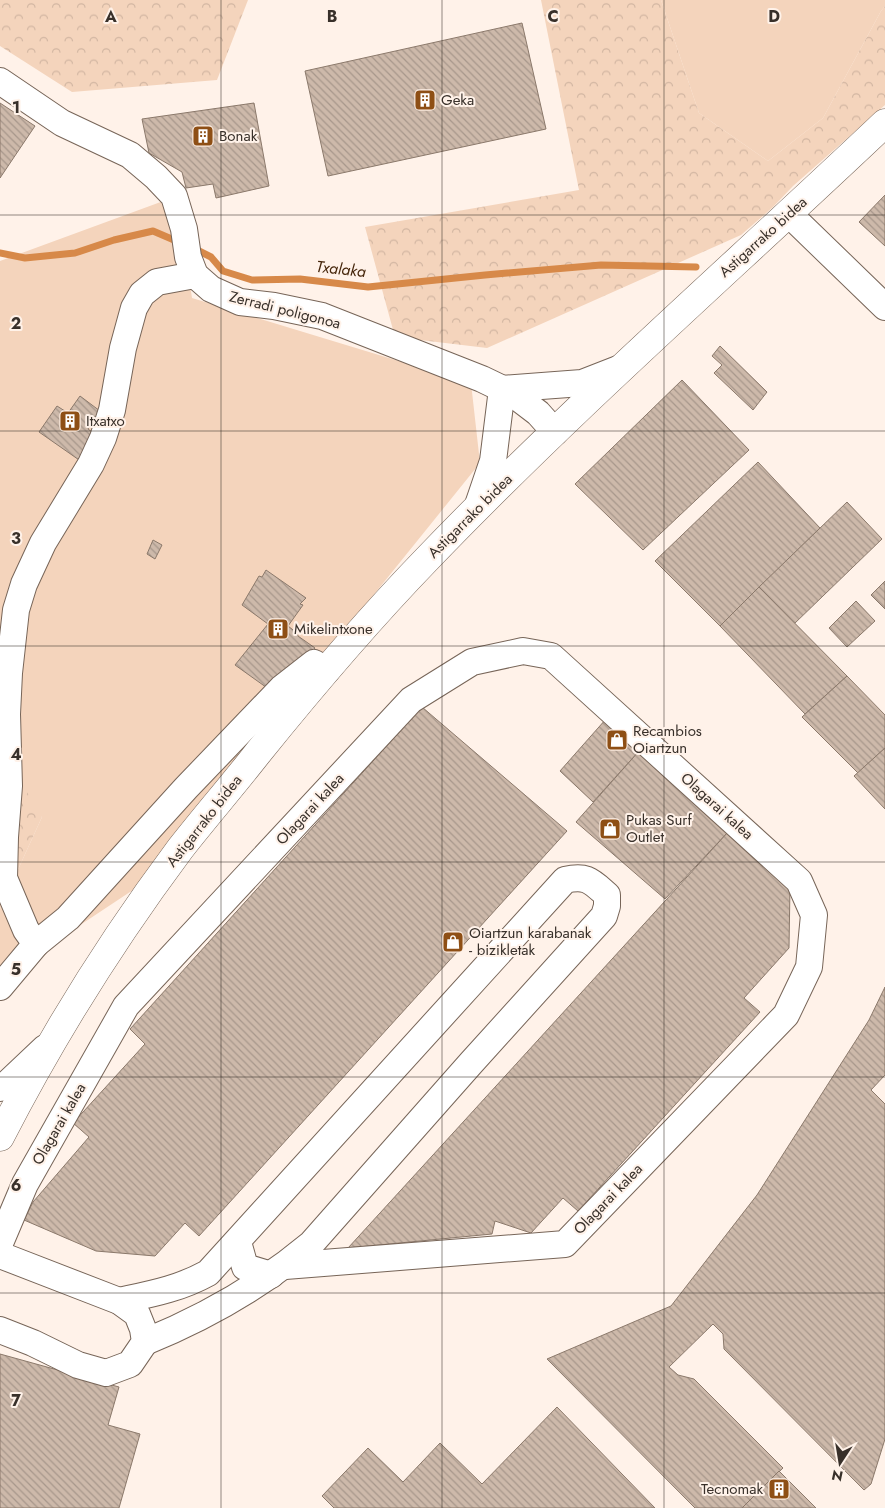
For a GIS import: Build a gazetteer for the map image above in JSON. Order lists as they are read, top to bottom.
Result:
{
  "streets": {
    "main road": ["Astigarrako bidea"],
    "street": ["Zerradi poligonoa", "Olagarai kalea"]
  },
  "crossings": [
    ["Astigarrako bidea", "Zerradi poligonoa"]
  ],
  "water": ["Txalaka"],
  "places": {
    "building": [
      "Geka",
      "Bonak",
      "Itxatxo",
      "Mikelintxone",
      "Tecnomak"
    ],
    "shop": ["Recambios Oiartzun", "Pukas Surf Outlet", "Oiartzun karabanak - bizikletak"]
  },
  "north": "bottom",
  "grid": {
    "columns": [
      "A",
      "B",
      "C",
      "D"
    ],
    "rows": [
      "1",
      "2",
      "3",
      "4",
      "5",
      "6",
      "7"
    ]
  }
}
